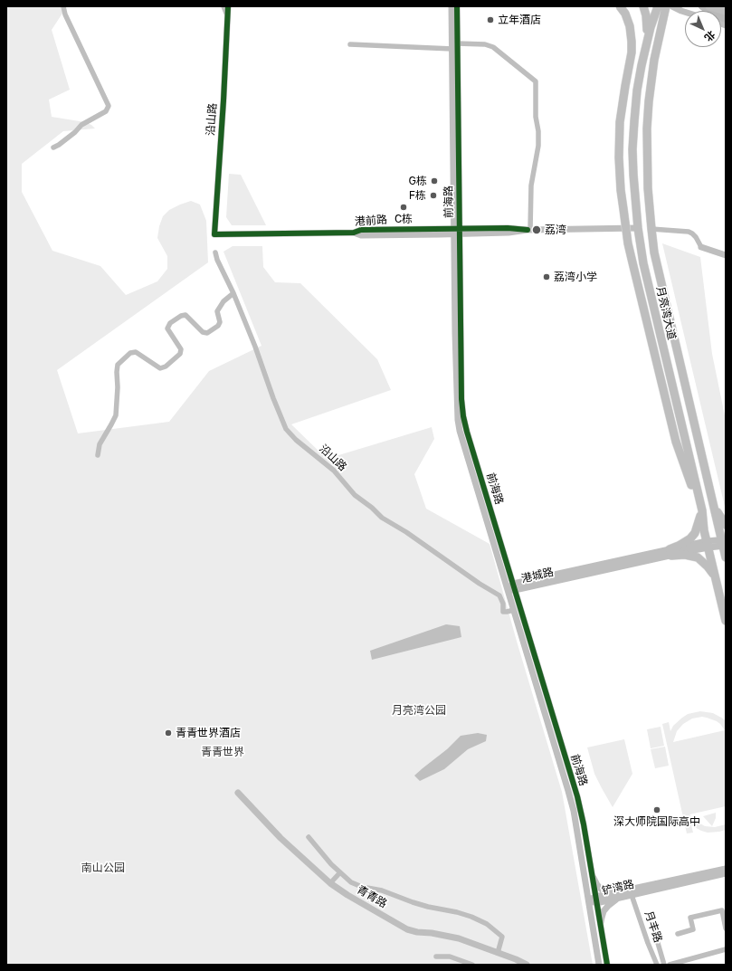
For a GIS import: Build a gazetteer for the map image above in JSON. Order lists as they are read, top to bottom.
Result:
{
  "streets": {
    "main road": ["月亮湾大道"],
    "street": [
      "沿山路",
      "前海路",
      "港前路",
      "港城路",
      "铲湾路",
      "青青路",
      "月丰路"
    ]
  },
  "crossings": [
    ["沿山路", "前海路"],
    ["沿山路", "港前路"],
    ["前海路", "港前路"],
    ["前海路", "港城路"],
    ["前海路", "铲湾路"],
    ["港前路", "月亮湾大道"],
    ["月亮湾大道", "港城路"],
    ["铲湾路", "月丰路"]
  ],
  "parks": ["月亮湾公园", "青青世界", "南山公园"],
  "places": [
    "立年酒店",
    "G栋",
    "F栋",
    "C栋",
    "荔湾",
    "荔湾小学",
    "青青世界酒店",
    "深大师院国际高中"
  ],
  "north": "bottom right"
}
